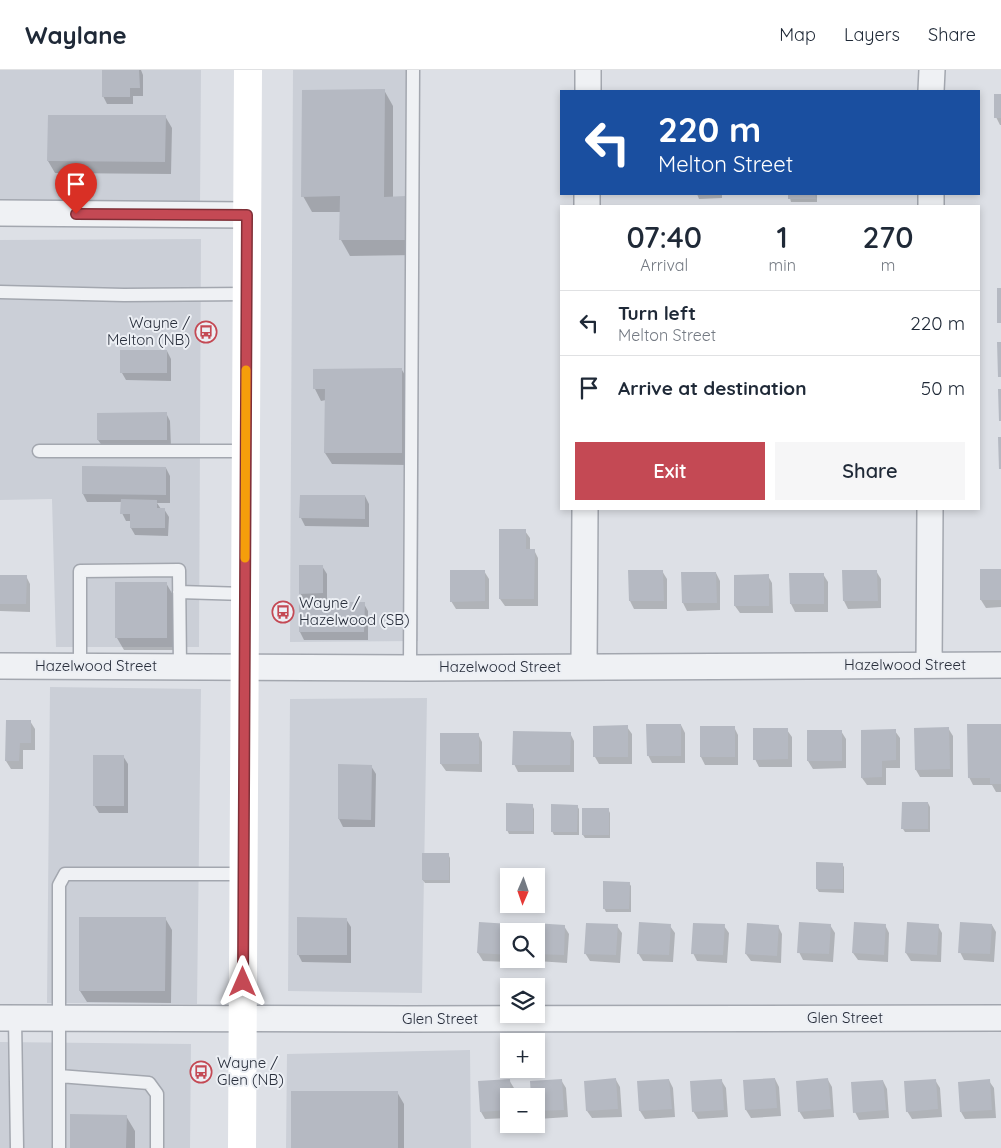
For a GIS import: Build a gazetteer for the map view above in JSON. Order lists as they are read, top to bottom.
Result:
{
  "streets": {
    "street": ["Hazelwood Street", "Glen Street"]
  },
  "places": {
    "bus stop": ["Wayne / Melton (NB)", "Wayne / Hazelwood (SB)", "Wayne / Glen (NB)"]
  },
  "north": "bottom",
  "page": {
    "header": "Waylane",
    "nav": ["Map", "Layers", "Share"],
    "turn": ["220 m", "Melton Street"],
    "eta": [
      "07:40",
      "Arrival",
      "1",
      "min",
      "270",
      "m"
    ],
    "list": [
      {
        "name": "Turn left",
        "note": "Melton Street",
        "value": "220 m"
      },
      {
        "name": "Arrive at destination",
        "value": "50 m"
      }
    ],
    "buttons": ["Exit", "Share"],
    "map_buttons": ["+", "−"]
  }
}
